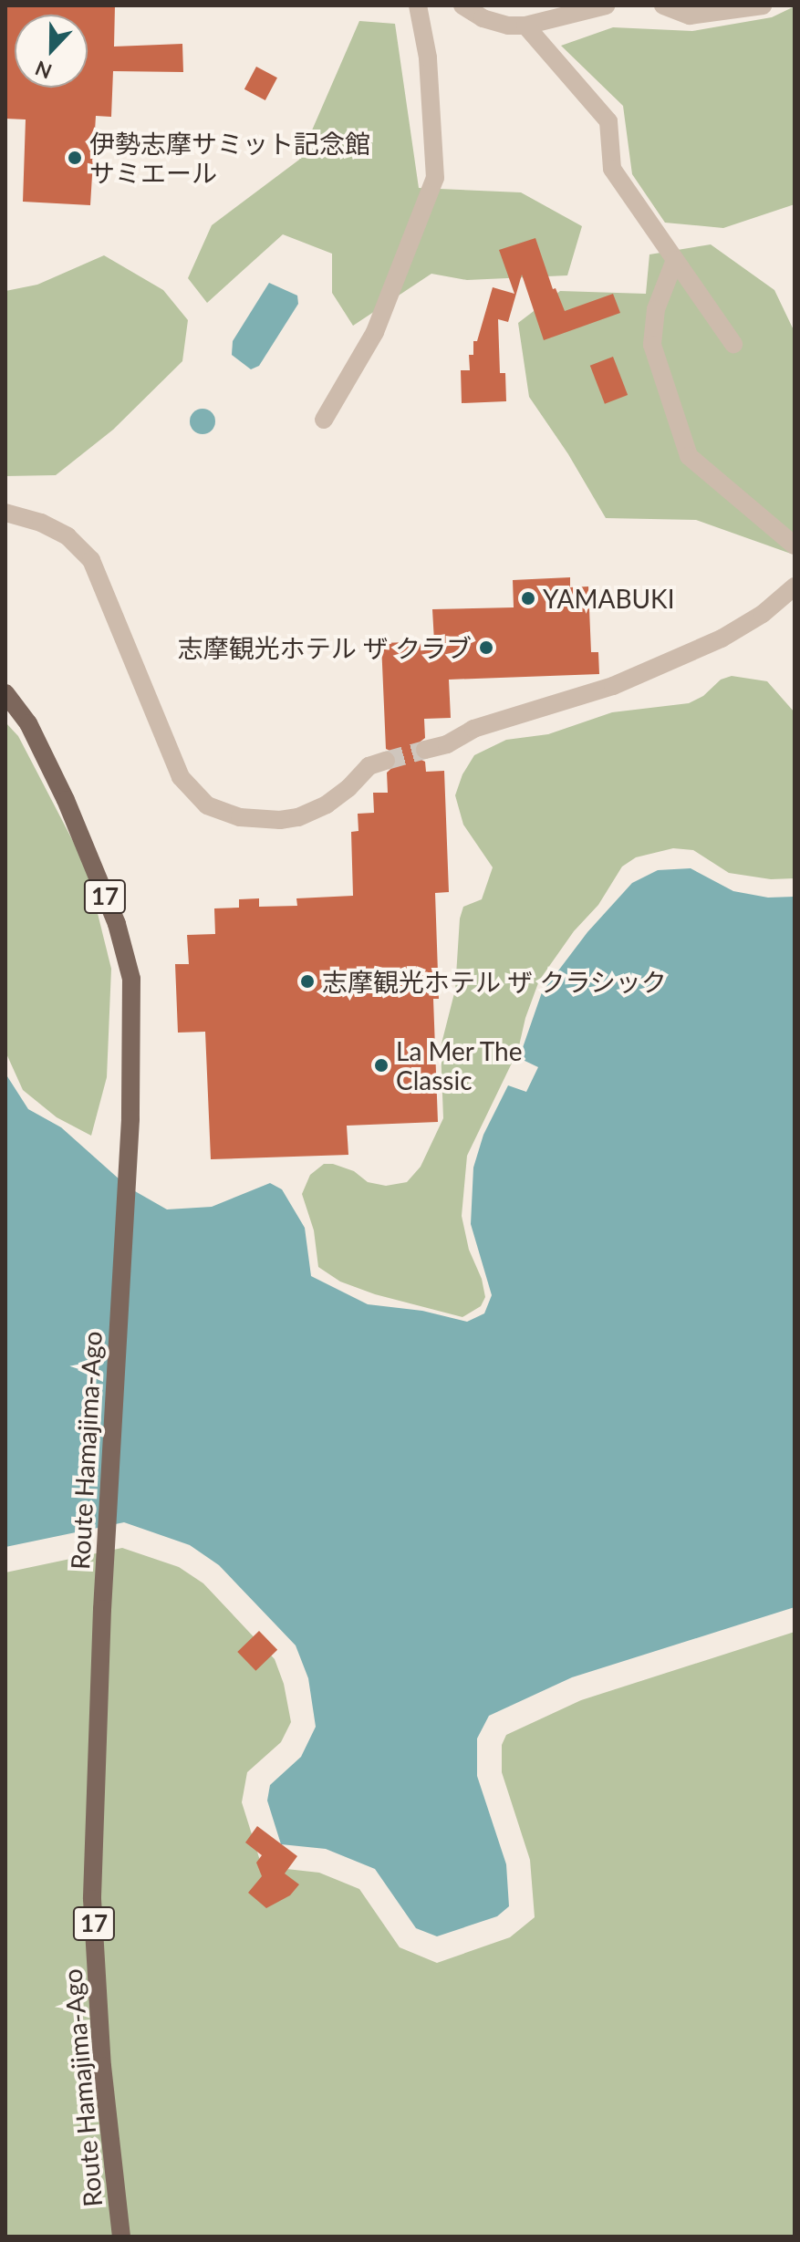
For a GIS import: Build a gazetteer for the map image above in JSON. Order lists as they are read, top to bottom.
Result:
{
  "streets": {
    "main road": ["17", "Route Hamajima-Ago"]
  },
  "places": [
    "伊勢志摩サミット記念館 サミエール",
    "YAMABUKI",
    "志摩観光ホテル ザ クラブ",
    "志摩観光ホテル ザ クラシック",
    "La Mer The Classic"
  ],
  "north": "bottom"
}
